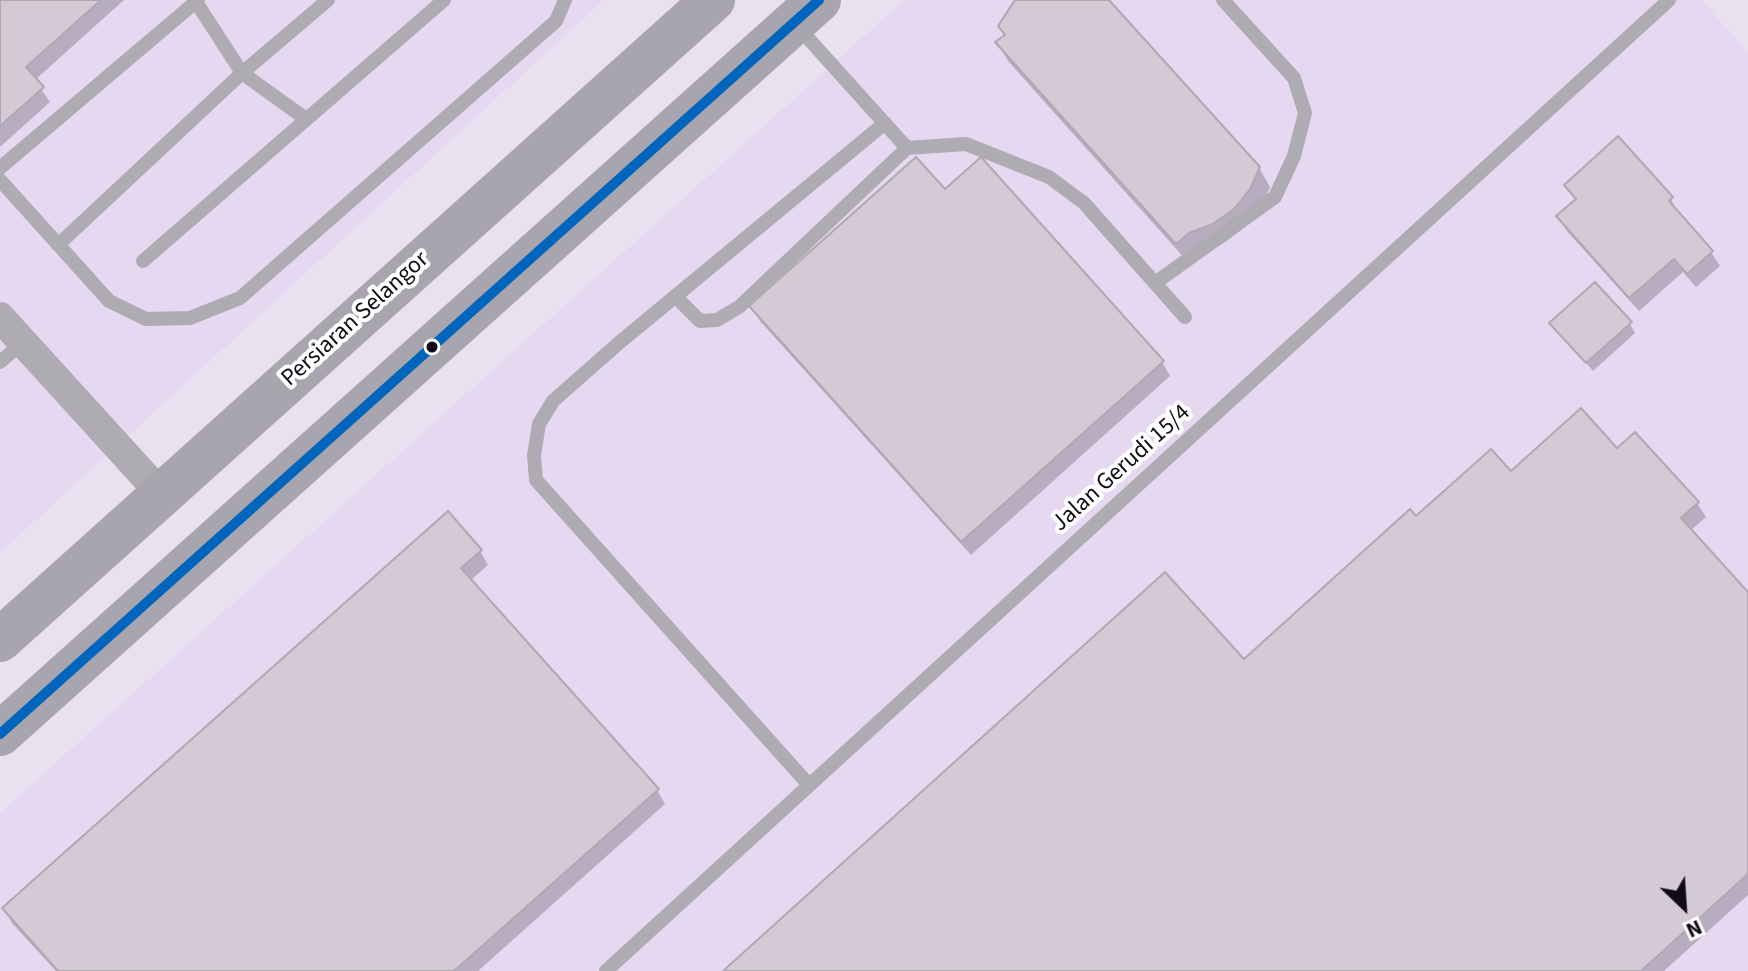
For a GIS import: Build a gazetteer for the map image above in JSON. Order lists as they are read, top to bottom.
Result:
{
  "streets": {
    "main road": ["Persiaran Selangor"],
    "lane": ["Jalan Gerudi 15/4"]
  },
  "north": "bottom right"
}
